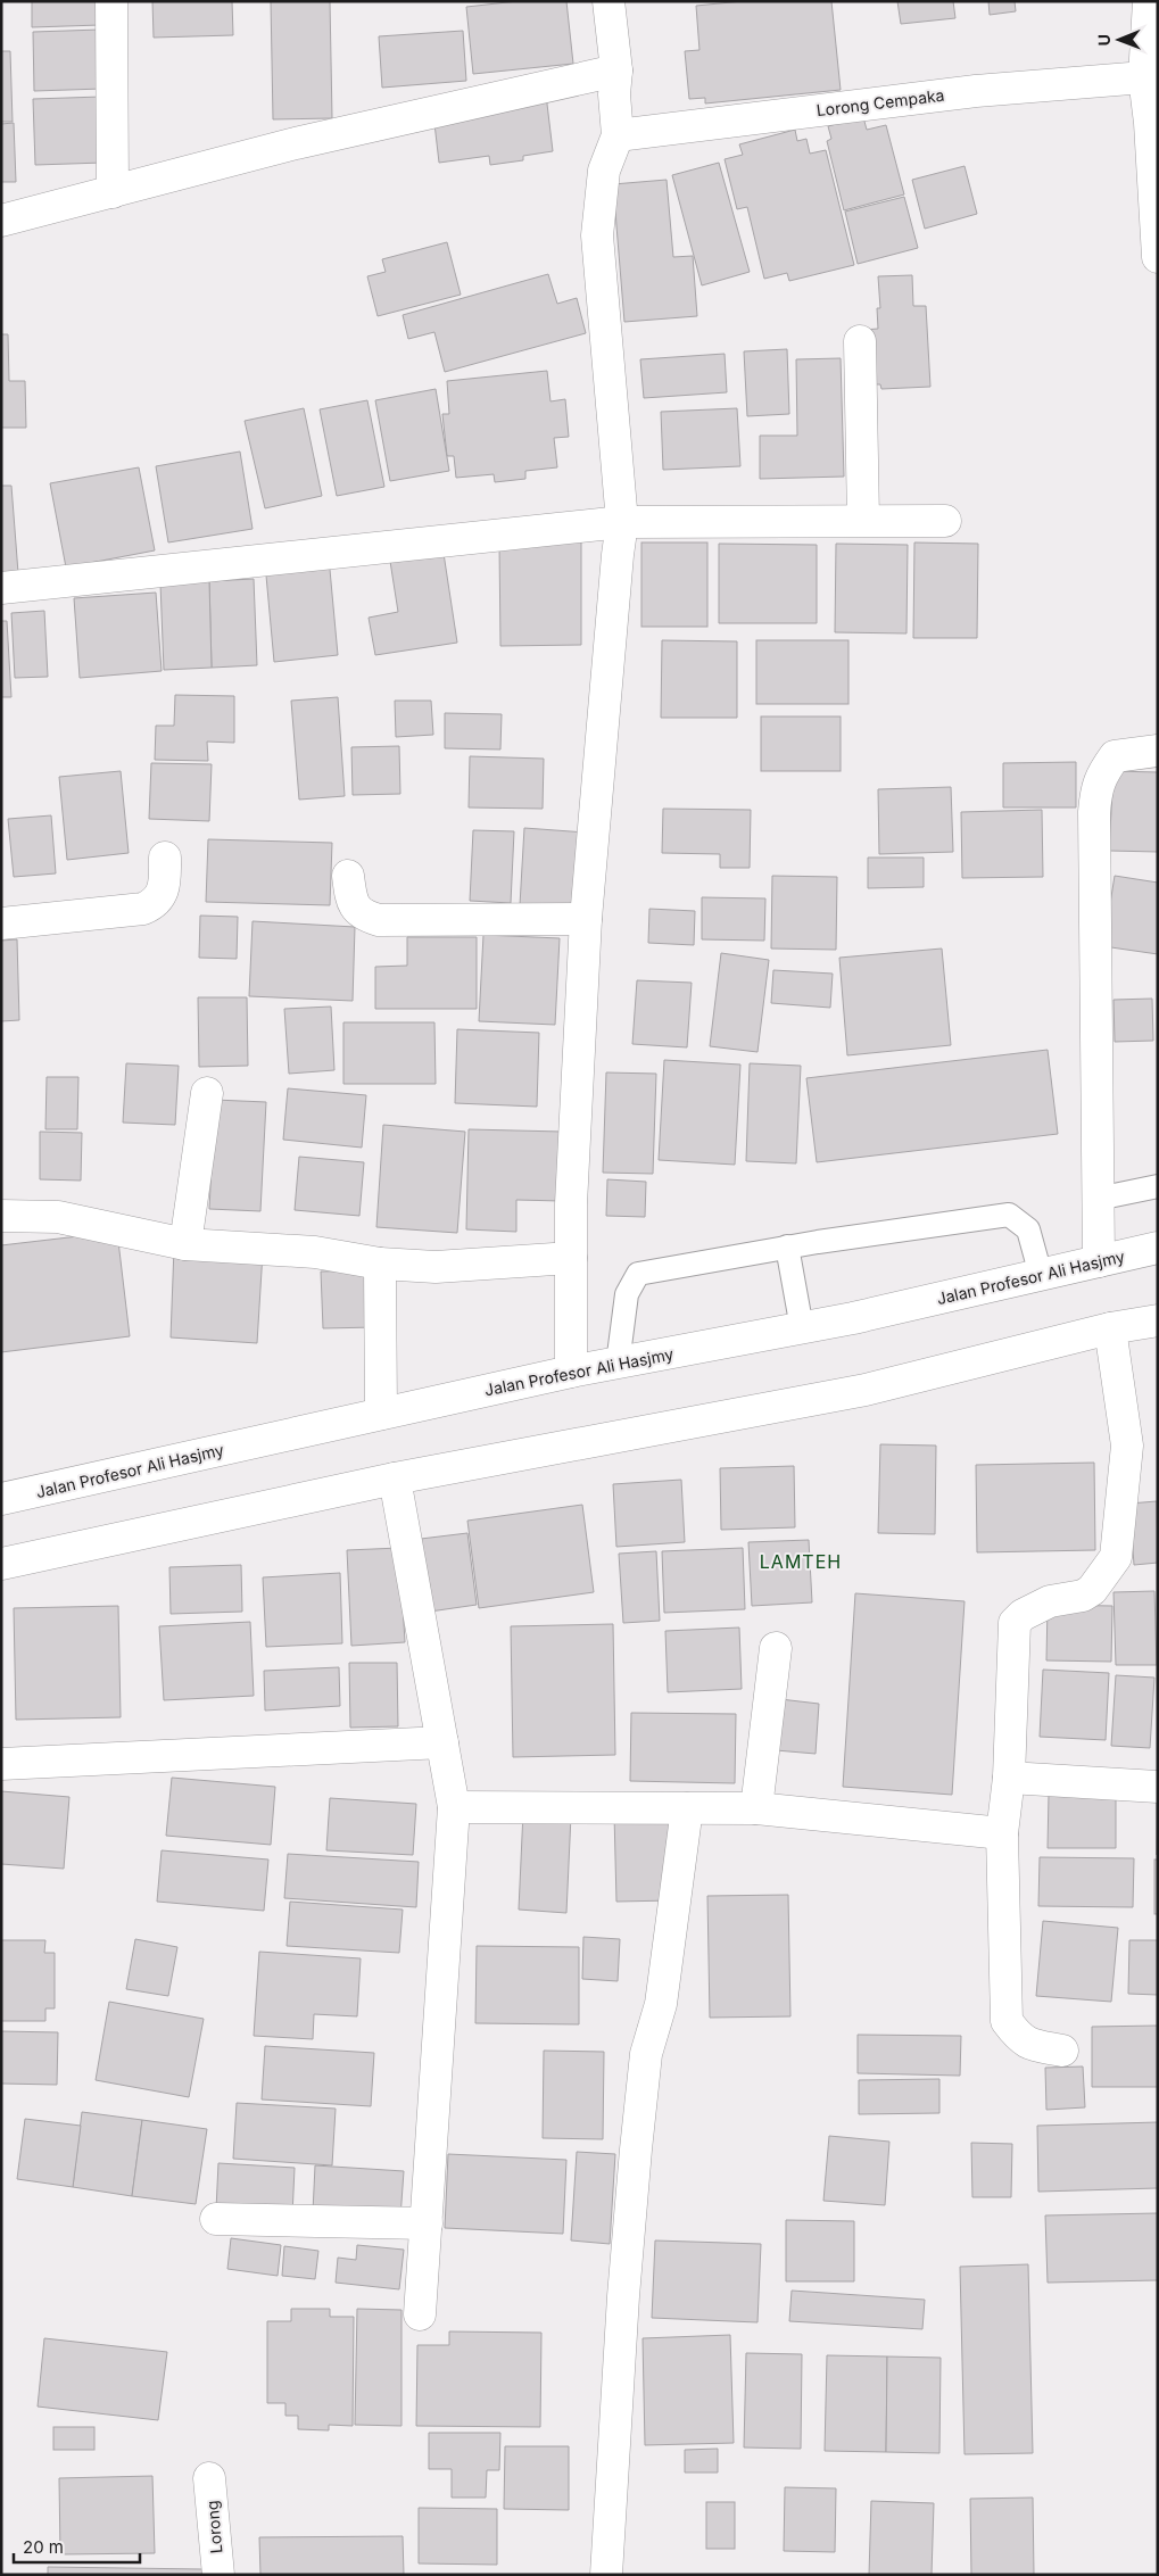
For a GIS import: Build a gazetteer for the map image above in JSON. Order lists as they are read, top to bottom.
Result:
{
  "streets": {
    "street": ["Lorong Cempaka", "Jalan Profesor Ali Hasjmy", "Lorong"]
  },
  "districts": ["LAMTEH"],
  "scale_bar": "20 m",
  "north": "left"
}
